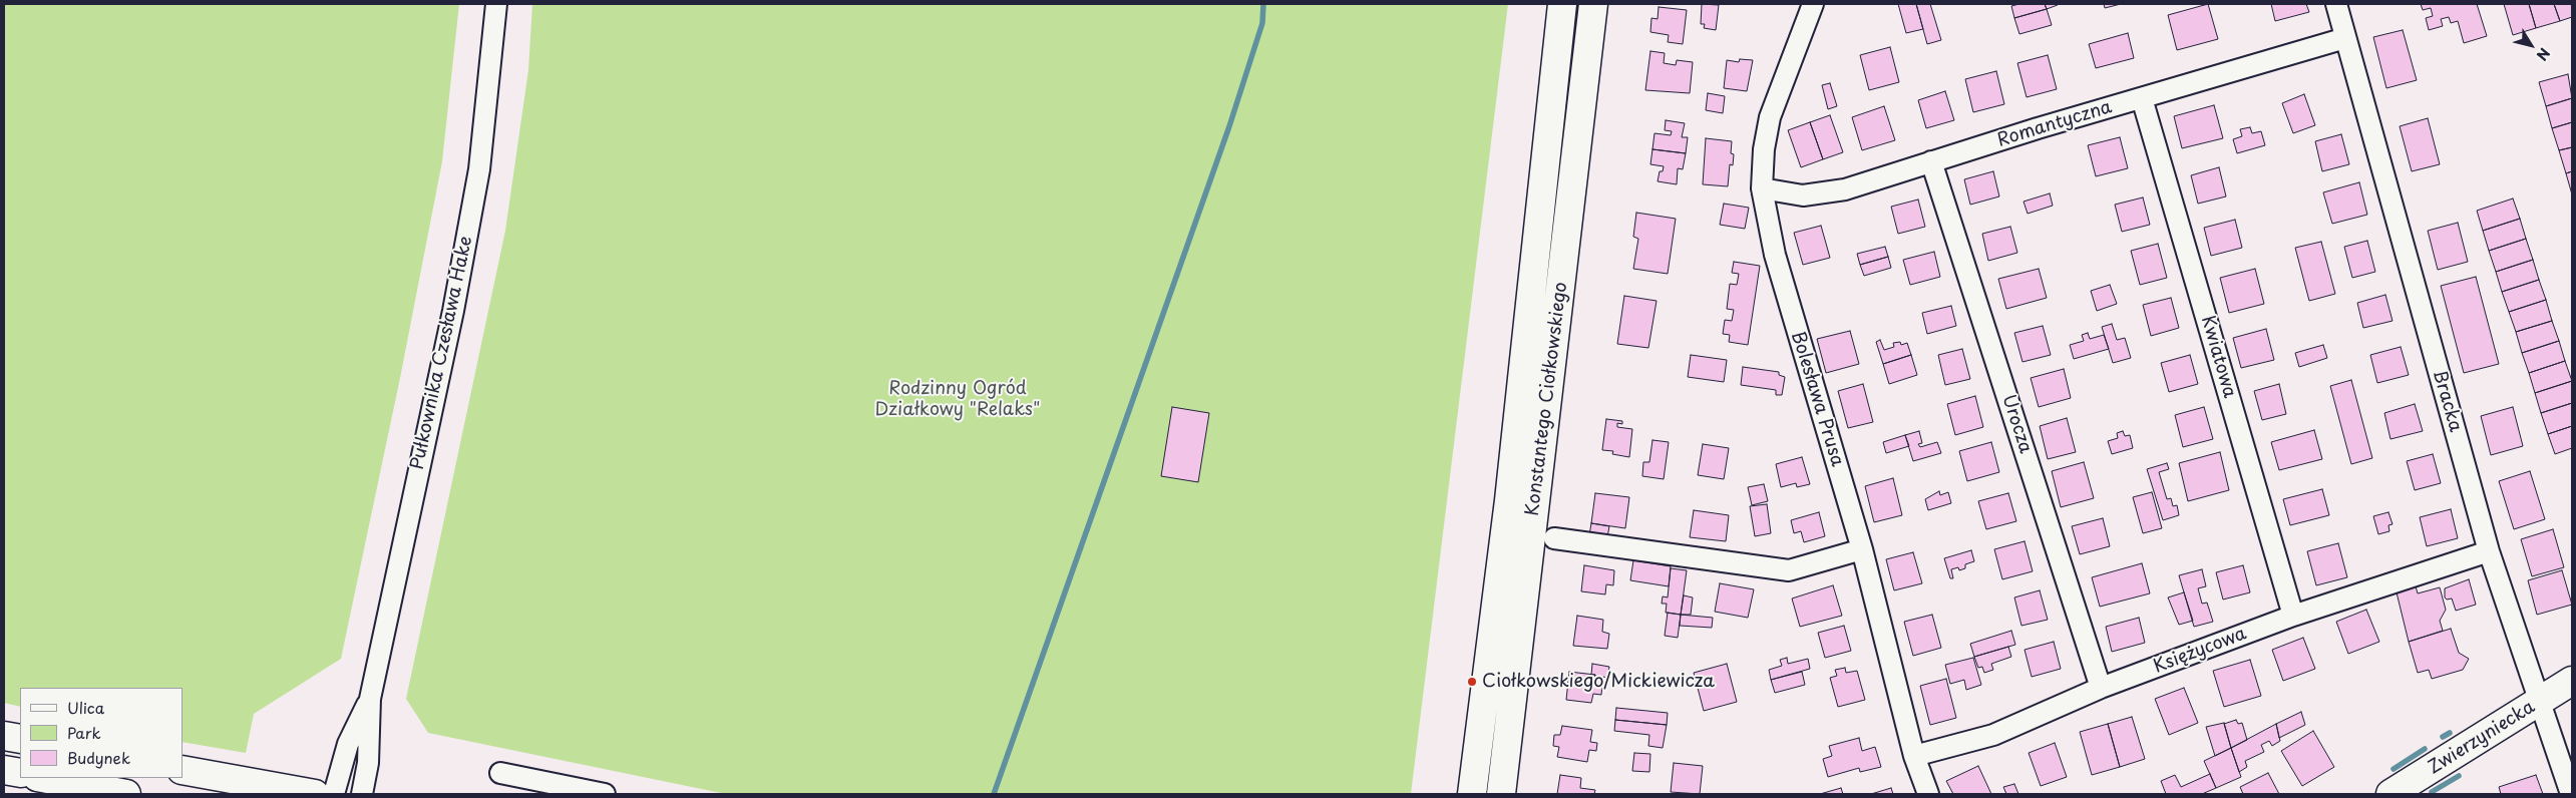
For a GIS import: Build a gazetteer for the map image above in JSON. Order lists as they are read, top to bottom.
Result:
{
  "streets": {
    "main road": ["Konstantego Ciołkowskiego", "Zwierzyniecka"],
    "street": [
      "Romantyczna",
      "Pułkownika Czesława Hake",
      "Kwiatowa",
      "Bolesława Prusa",
      "Bracka",
      "Urocza",
      "Księżycowa"
    ]
  },
  "crossings": [
    ["Romantyczna", "Kwiatowa"],
    ["Romantyczna", "Bolesława Prusa"],
    ["Romantyczna", "Bracka"],
    ["Romantyczna", "Urocza"],
    ["Kwiatowa", "Księżycowa"],
    ["Bolesława Prusa", "Księżycowa"],
    ["Bracka", "Księżycowa"],
    ["Bracka", "Zwierzyniecka"],
    ["Urocza", "Księżycowa"]
  ],
  "parks": ["Rodzinny Ogród Działkowy \"Relaks\""],
  "places": ["Ciołkowskiego/Mickiewicza"],
  "legend": ["Ulica", "Park", "Budynek"],
  "north": "bottom right"
}
